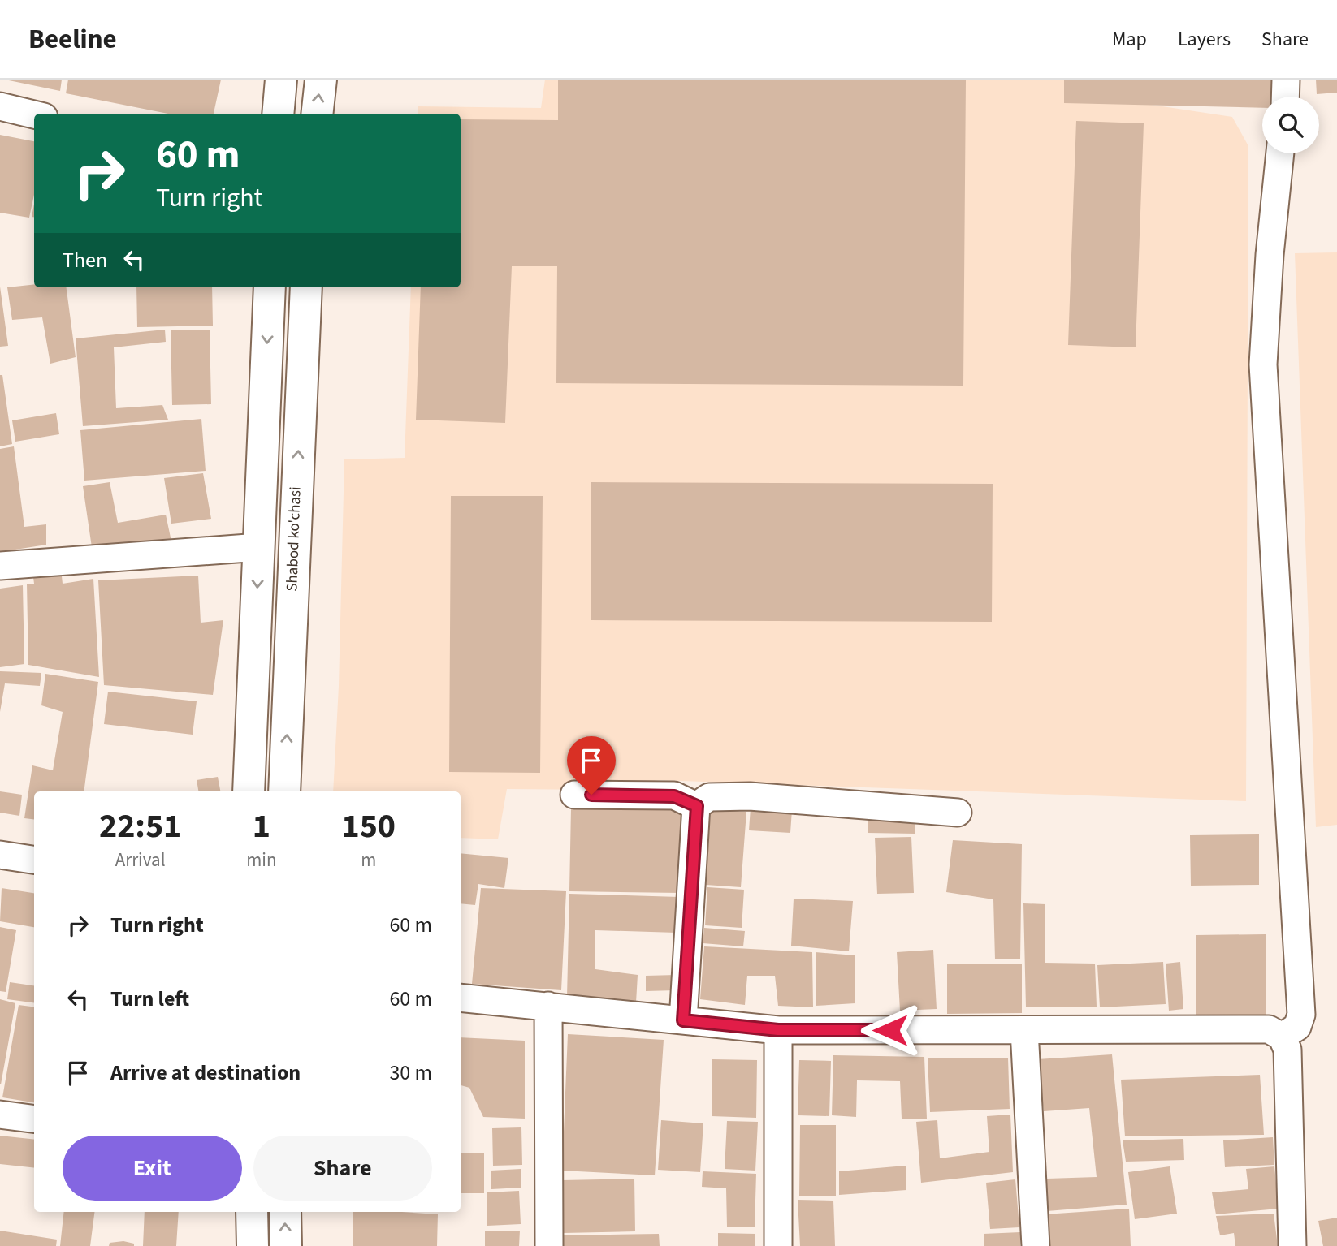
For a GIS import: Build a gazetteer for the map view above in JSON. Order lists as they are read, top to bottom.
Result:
{
  "streets": {
    "main road": ["Shabod ko'chasi"]
  },
  "page": {
    "header": "Beeline",
    "nav": ["Map", "Layers", "Share"],
    "turn": ["60 m", "Turn right"],
    "then": "Then",
    "eta": [
      "22:51",
      "Arrival",
      "1",
      "min",
      "150",
      "m"
    ],
    "list": [
      {
        "name": "Turn right",
        "value": "60 m"
      },
      {
        "name": "Turn left",
        "value": "60 m"
      },
      {
        "name": "Arrive at destination",
        "value": "30 m"
      }
    ],
    "buttons": ["Exit", "Share"]
  }
}
